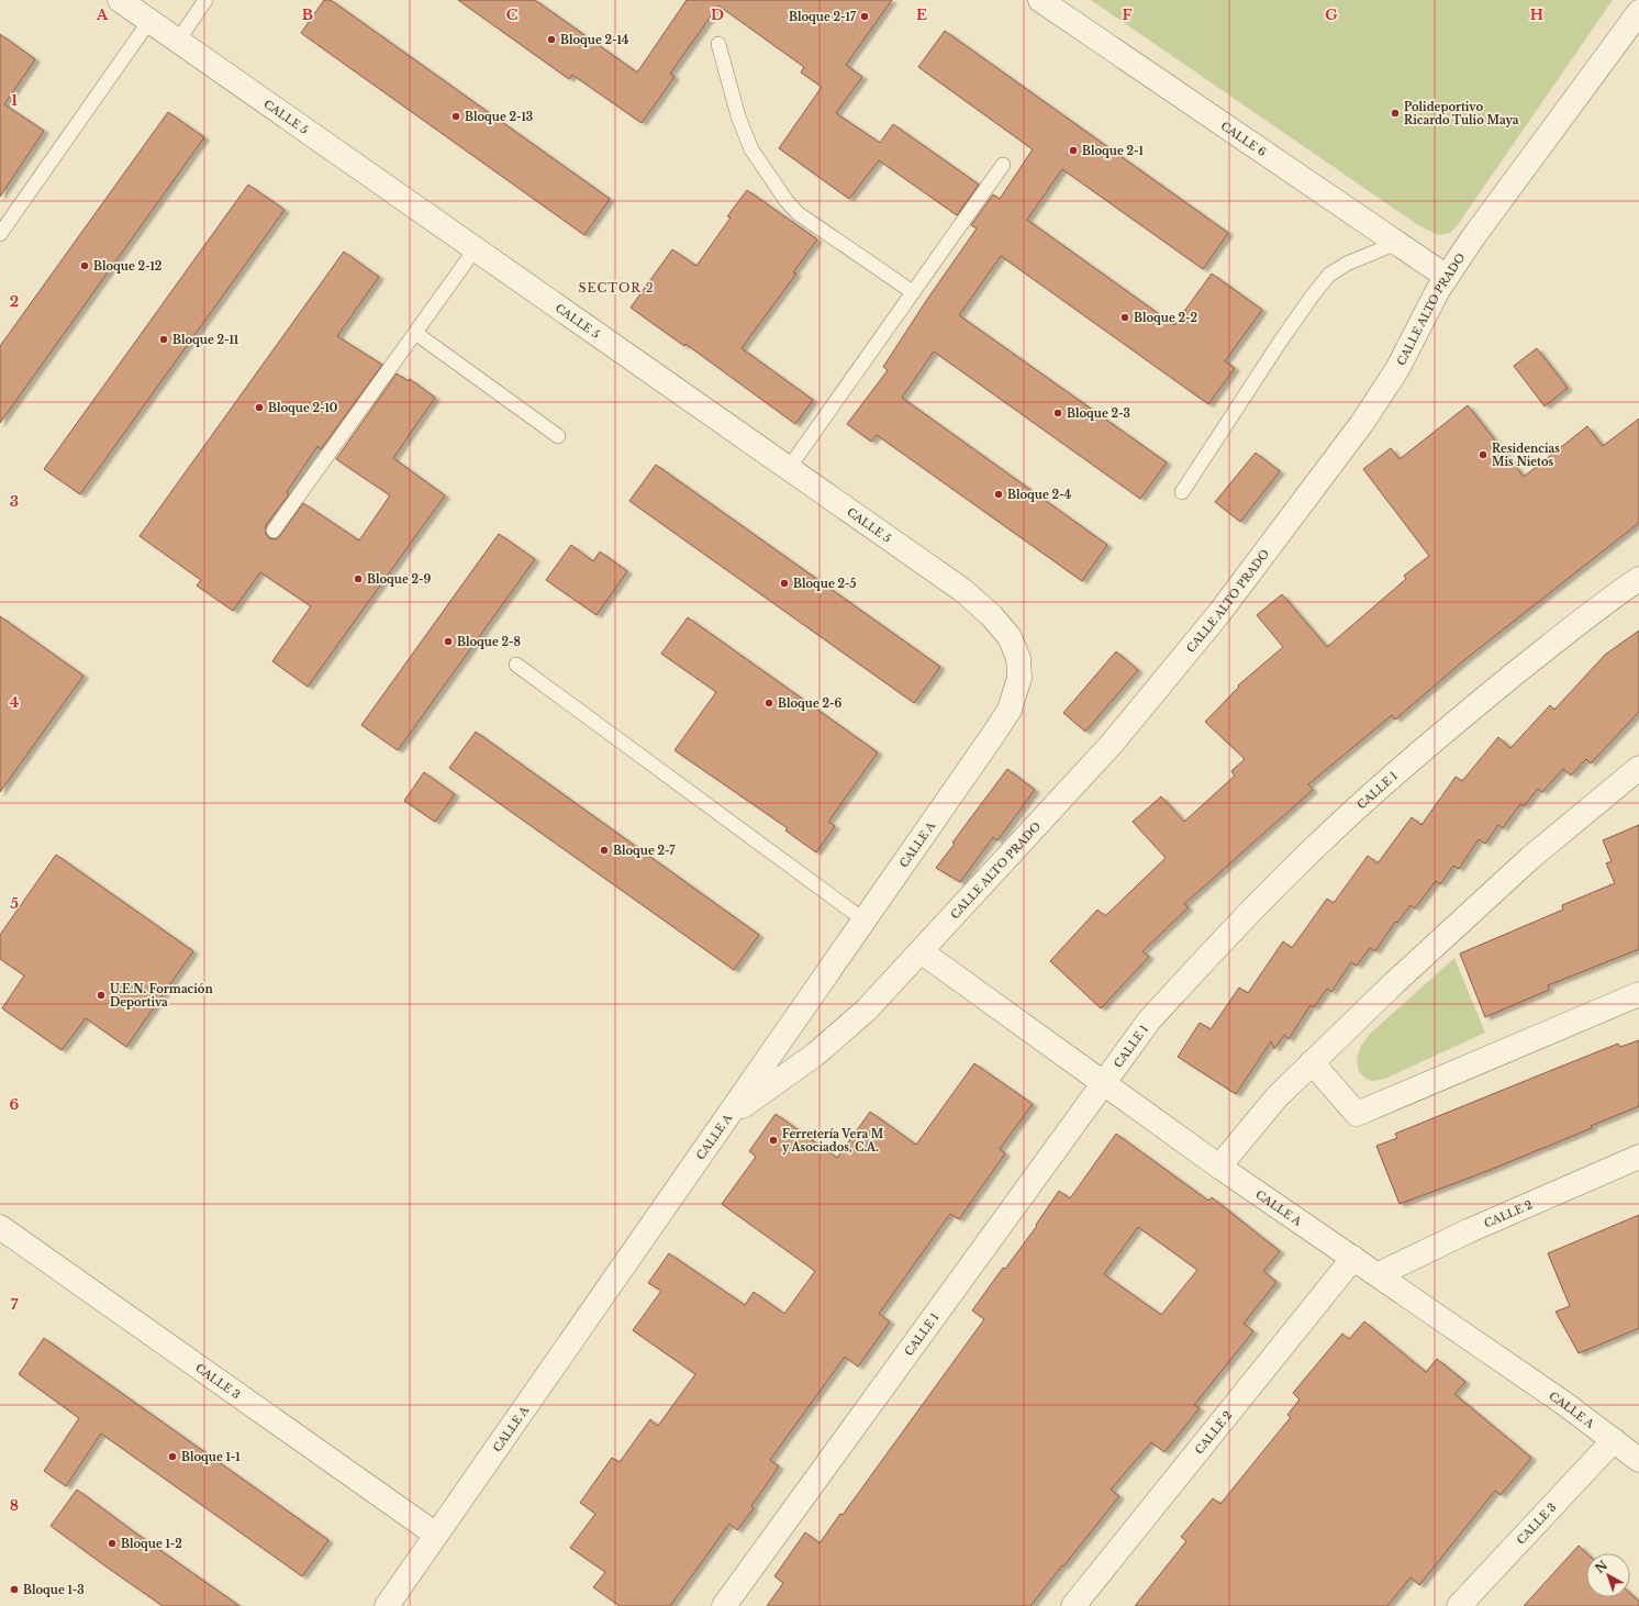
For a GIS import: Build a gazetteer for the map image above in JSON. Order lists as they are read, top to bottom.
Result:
{
  "streets": {
    "street": [
      "CALLE 5",
      "CALLE 6",
      "CALLE ALTO PRADO",
      "CALLE 1",
      "CALLE A",
      "CALLE 2",
      "CALLE 3"
    ]
  },
  "crossings": [
    ["CALLE 5", "CALLE A"],
    ["CALLE 6", "CALLE ALTO PRADO"],
    ["CALLE ALTO PRADO", "CALLE A"],
    ["CALLE 1", "CALLE A"],
    ["CALLE A", "CALLE 2"],
    ["CALLE A", "CALLE 3"]
  ],
  "districts": ["SECTOR 2"],
  "places": [
    "Bloque 2-17",
    "Bloque 2-14",
    "Polideportivo Ricardo Tulio Maya",
    "Bloque 2-13",
    "Bloque 2-1",
    "Bloque 2-12",
    "Bloque 2-2",
    "Bloque 2-11",
    "Bloque 2-10",
    "Bloque 2-3",
    "Residencias Mis Nietos",
    "Bloque 2-4",
    "Bloque 2-9",
    "Bloque 2-5",
    "Bloque 2-8",
    "Bloque 2-6",
    "Bloque 2-7",
    "U.E.N. Formación Deportiva",
    "Ferretería Vera M y Asociados, C.A.",
    "Bloque 1-1",
    "Bloque 1-2",
    "Bloque 1-3"
  ],
  "north": "top left",
  "grid": {
    "columns": [
      "A",
      "B",
      "C",
      "D",
      "E",
      "F",
      "G",
      "H"
    ],
    "rows": [
      "1",
      "2",
      "3",
      "4",
      "5",
      "6",
      "7",
      "8"
    ]
  }
}
